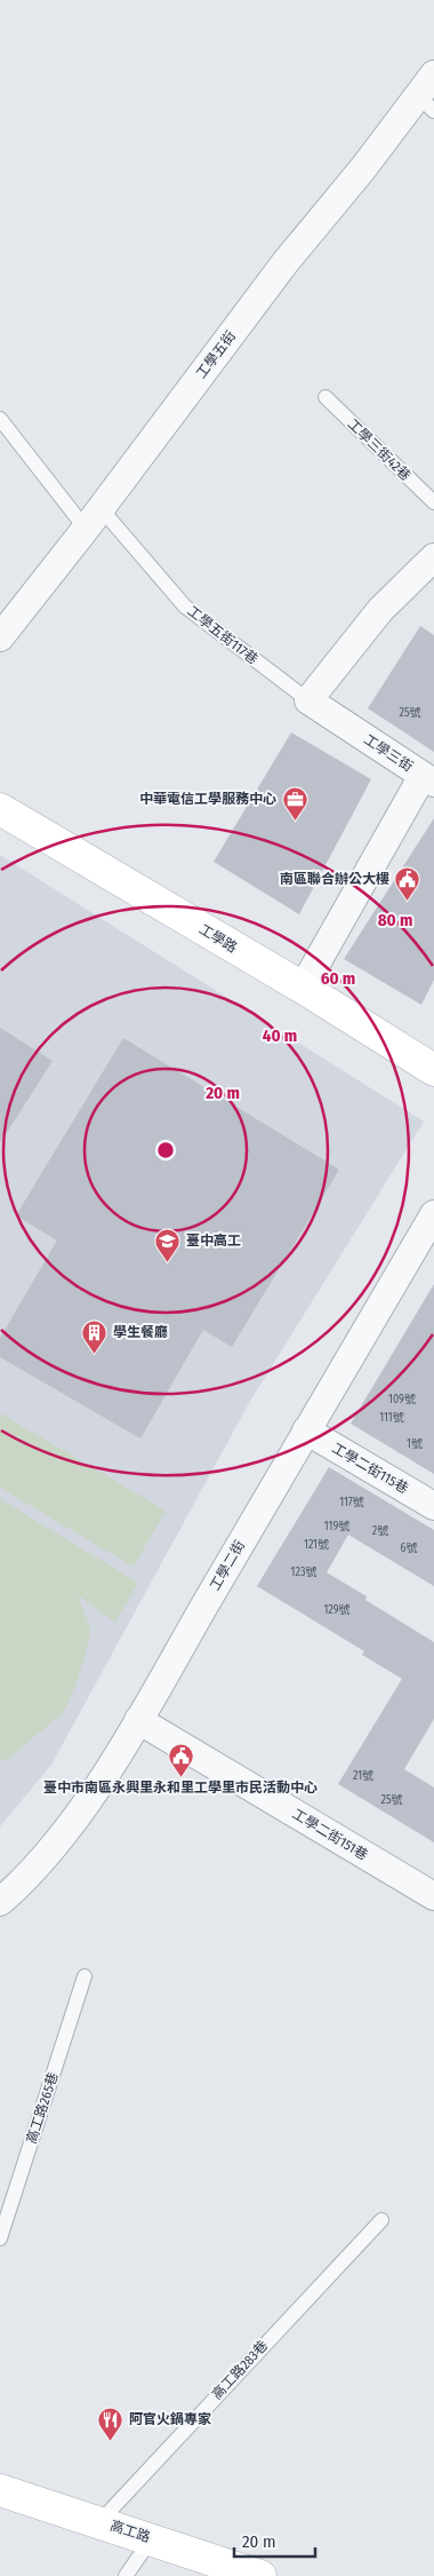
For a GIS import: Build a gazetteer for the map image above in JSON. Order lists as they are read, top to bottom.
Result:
{
  "streets": {
    "street": [
      "工學五街",
      "工學三街",
      "工學路",
      "工學二街115巷",
      "工學二街",
      "工學二街151巷",
      "高工路"
    ],
    "lane": [
      "工學三街42巷",
      "工學五街117巷",
      "高工路265巷",
      "高工路283巷"
    ]
  },
  "crossings": [
    ["工學五街", "工學五街117巷"],
    ["工學五街117巷", "工學三街"],
    ["工學三街", "工學路"],
    ["工學二街115巷", "工學二街"],
    ["工學二街", "工學二街151巷"],
    ["高工路283巷", "高工路"]
  ],
  "places": {
    "office": ["中華電信工學服務中心"],
    "public building": ["南區聯合辦公大樓", "臺中市南區永興里永和里工學里市民活動中心"],
    "school or university": ["臺中高工"],
    "building": ["學生餐廳"],
    "restaurant": ["阿官火鍋專家"]
  },
  "house_numbers": [
    "25號",
    "109號",
    "111號",
    "1號",
    "117號",
    "119號",
    "2號",
    "121號",
    "6號",
    "123號",
    "129號",
    "21號",
    "25號"
  ],
  "scale_bar": "20 m",
  "rings": [
    "80 m",
    "60 m",
    "40 m",
    "20 m"
  ]
}
